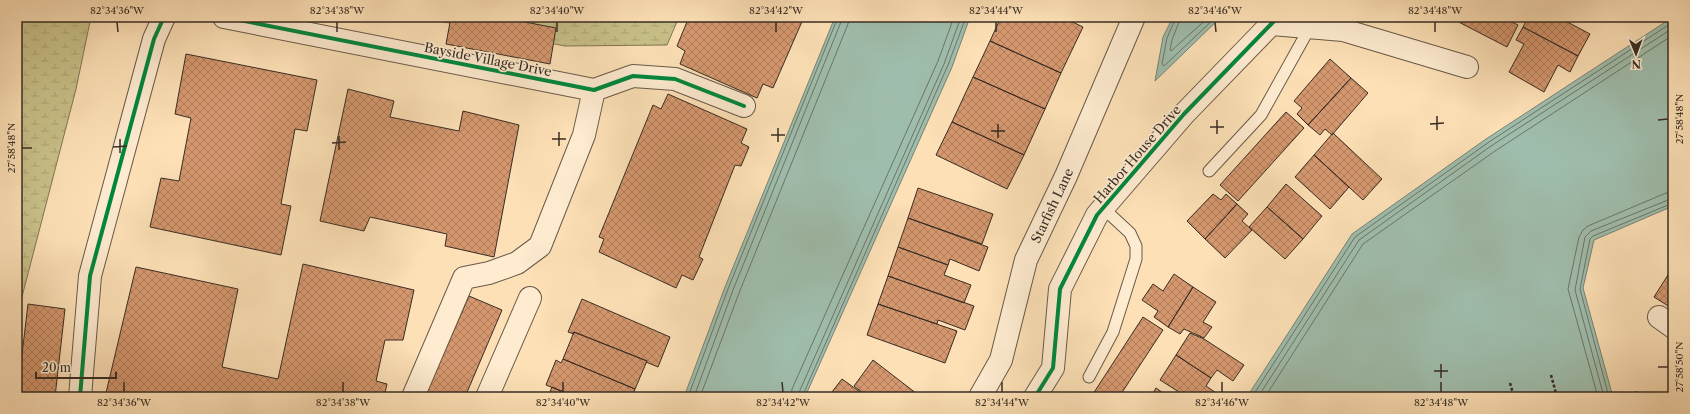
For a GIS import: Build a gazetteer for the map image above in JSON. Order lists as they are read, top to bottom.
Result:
{
  "streets": {
    "street": ["Bayside Village Drive", "Harbor House Drive", "Starfish Lane"]
  },
  "scale_bar": "20 m",
  "north": "bottom",
  "coordinates": [
    "82°34'36\"W",
    "82°34'38\"W",
    "82°34'40\"W",
    "82°34'42\"W",
    "82°34'44\"W",
    "82°34'46\"W",
    "82°34'48\"W",
    "27°58'48\"N",
    "27°58'50\"N"
  ]
}
